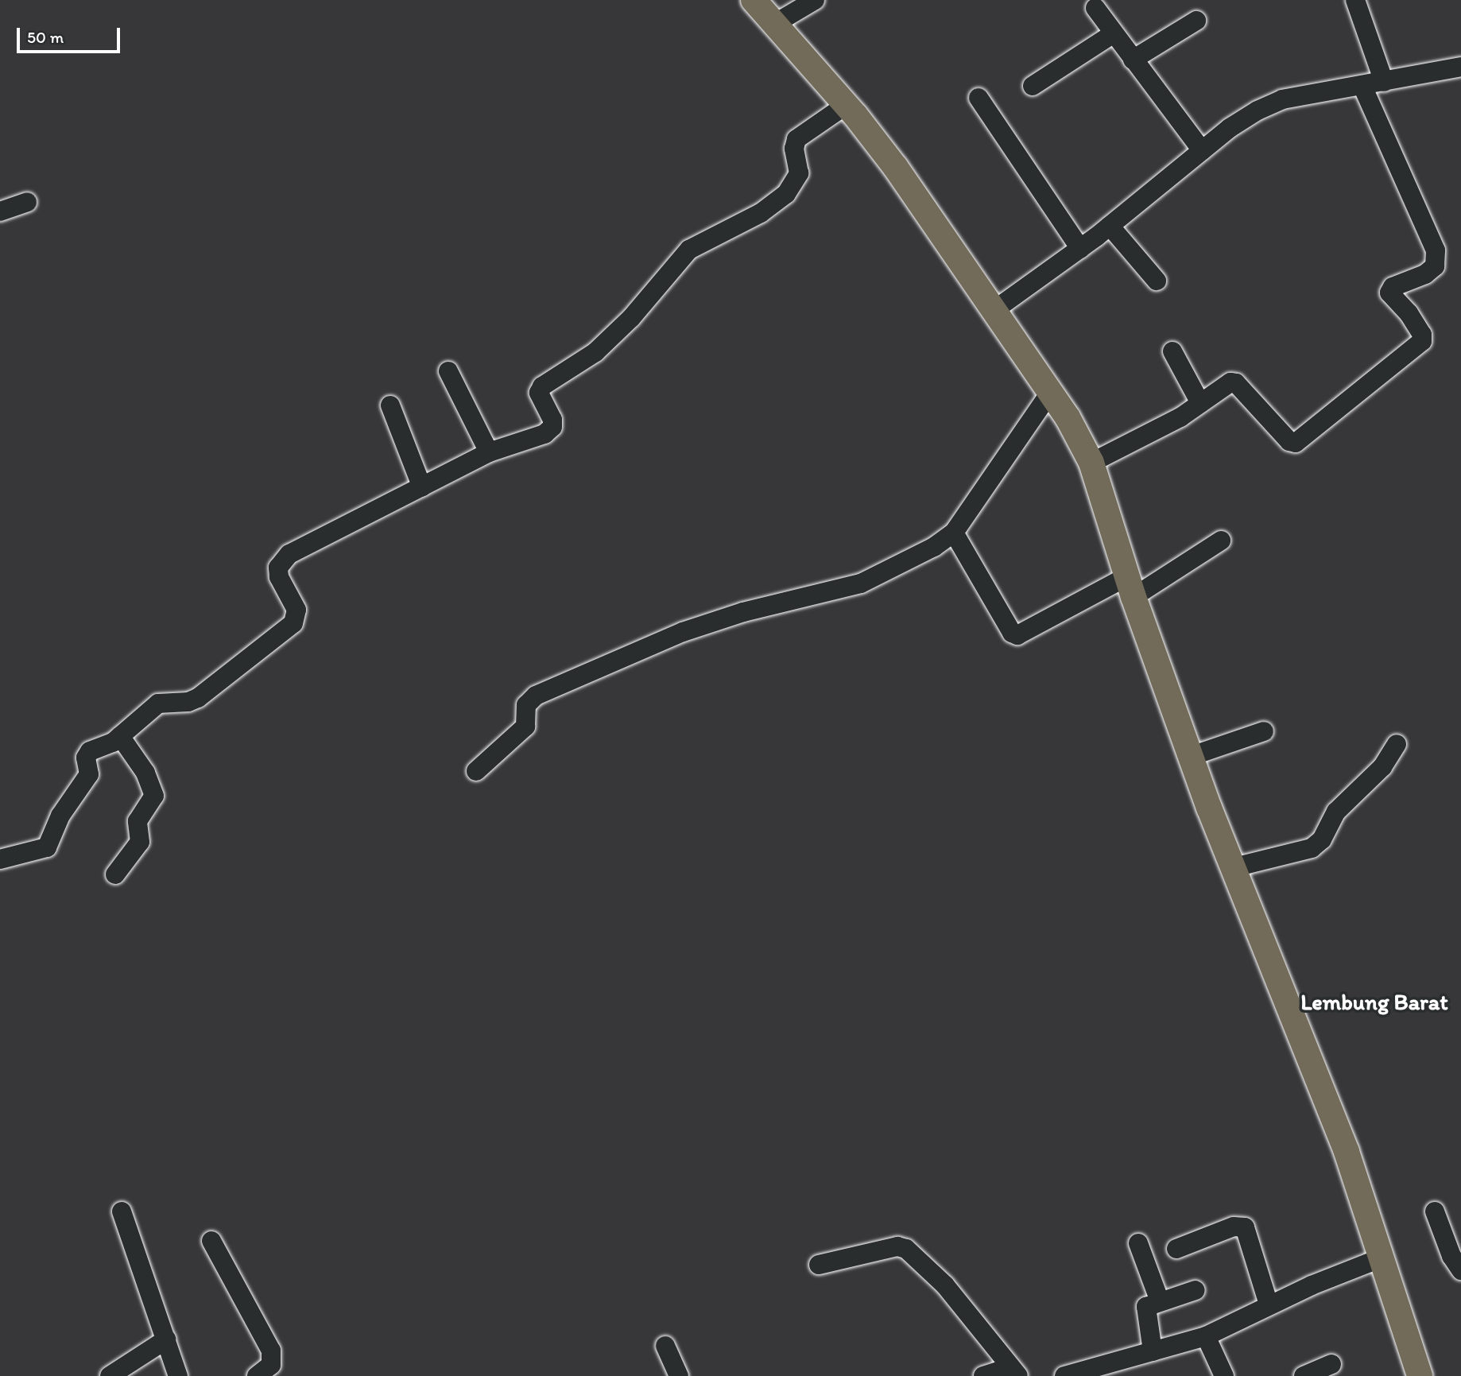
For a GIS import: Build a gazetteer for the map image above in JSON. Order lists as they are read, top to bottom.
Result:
{
  "districts": ["Lembung Barat"],
  "scale_bar": "50 m"
}
